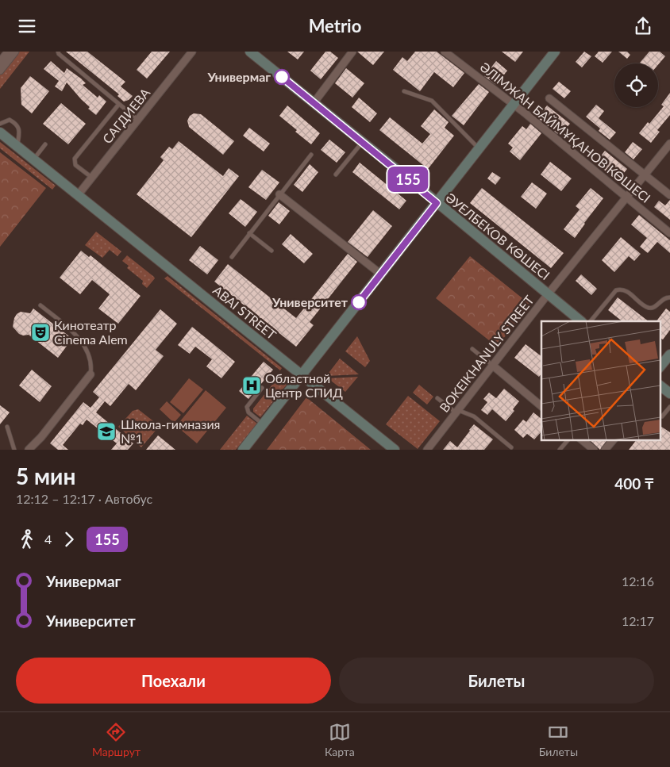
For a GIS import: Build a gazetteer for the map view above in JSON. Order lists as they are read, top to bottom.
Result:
{
  "streets": {
    "street": [
      "САГДИЕВА",
      "ӘЛІМЖАН БАЙМҰҚАНОВ КӨШЕСІ",
      "ӘУЕЛБЕКОВ КӨШЕСІ",
      "ABAI STREET",
      "BOKEIKHANULY STREET"
    ]
  },
  "crossings": [
    ["САГДИЕВА", "ABAI STREET"],
    ["ӘЛІМЖАН БАЙМҰҚАНОВ КӨШЕСІ", "BOKEIKHANULY STREET"],
    ["ӘУЕЛБЕКОВ КӨШЕСІ", "BOKEIKHANULY STREET"]
  ],
  "places": {
    "other": ["Универмаг", "Университет"],
    "theatre": ["Кинотеатр Cinema Alem"],
    "hospital": ["Областной Центр СПИД"],
    "school or university": ["Школа-гимназия №1"]
  },
  "lines": ["bus line 155"],
  "page": {
    "header": "Metrio",
    "on_map": "155",
    "heading": ["5 мин", "12:12 – 12:17 · Автобус", "400 ₸"],
    "legs": ["4", "155"],
    "list": [
      {
        "name": "Универмаг",
        "value": "12:16"
      },
      {
        "name": "Университет",
        "value": "12:17"
      }
    ],
    "buttons": ["Поехали", "Билеты"],
    "tabs": ["Маршрут", "Карта", "Билеты"]
  }
}
